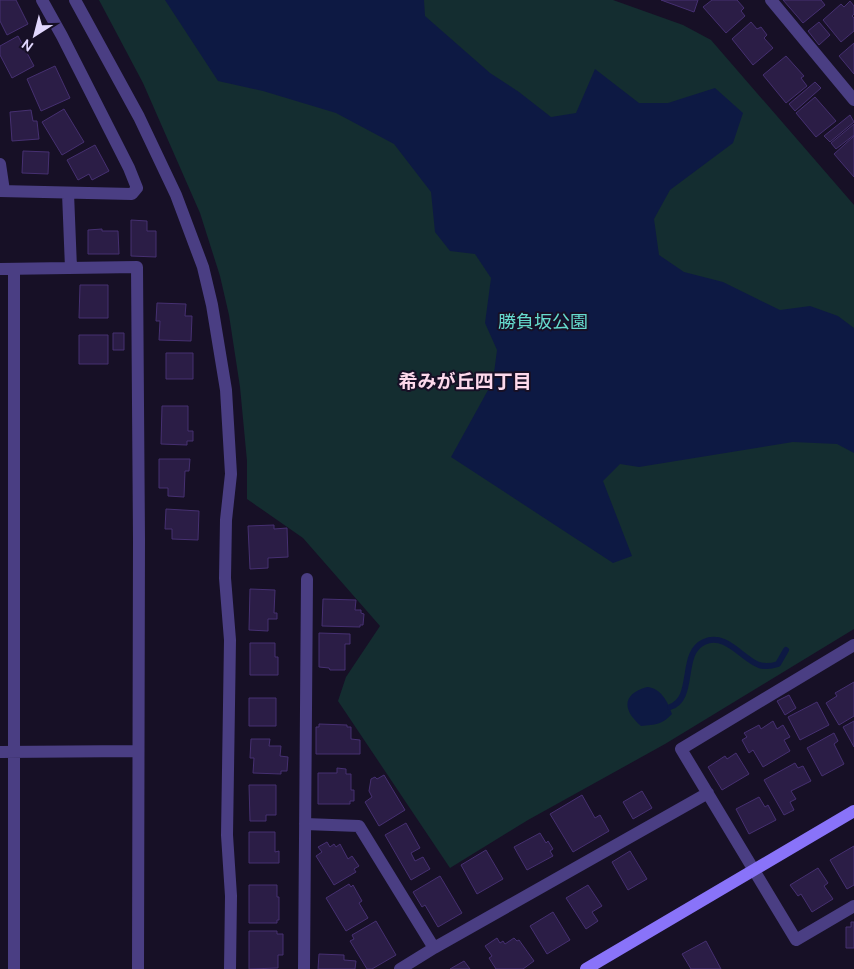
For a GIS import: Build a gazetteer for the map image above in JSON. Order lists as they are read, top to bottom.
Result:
{
  "districts": ["希みが丘四丁目"],
  "parks": ["勝負坂公園"],
  "north": "bottom left"
}
